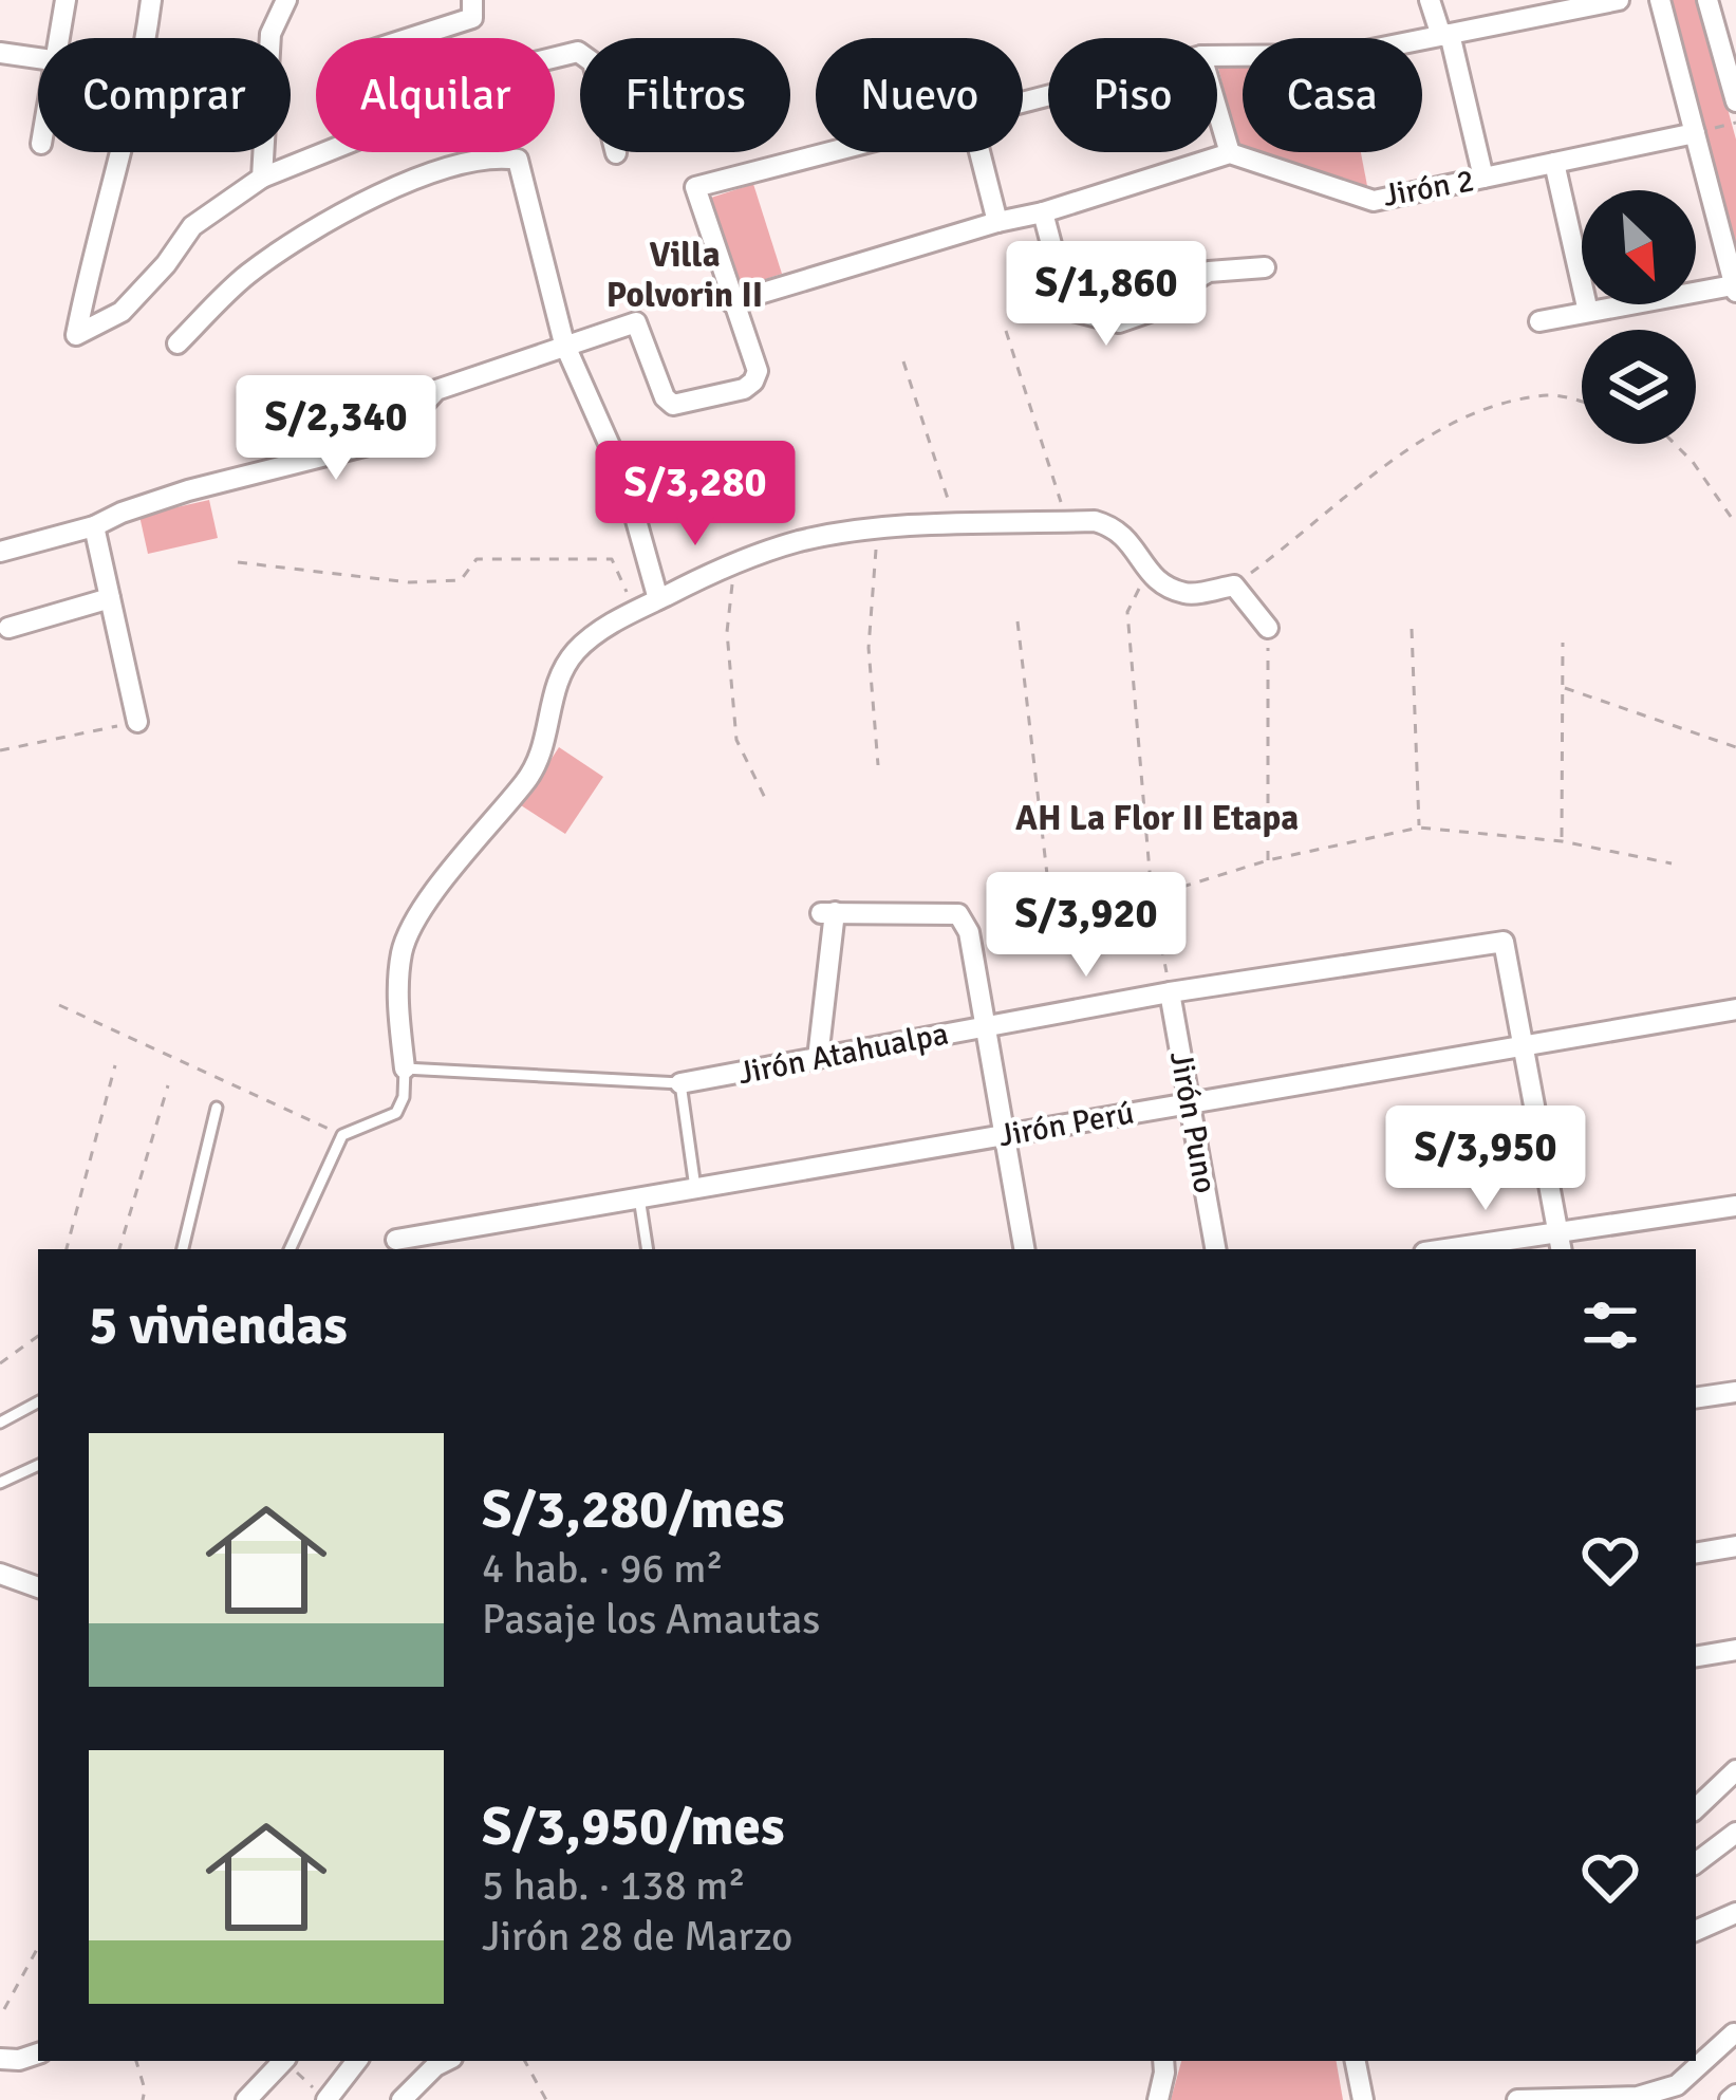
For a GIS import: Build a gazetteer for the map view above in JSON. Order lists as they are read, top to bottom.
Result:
{
  "streets": {
    "street": [
      "Jirón 2",
      "Jirón Atahualpa",
      "Jirón Puno",
      "Jirón Perú"
    ]
  },
  "crossings": [
    ["Jirón Atahualpa", "Jirón Puno"],
    ["Jirón Atahualpa", "Jirón Perú"],
    ["Jirón Puno", "Jirón Perú"]
  ],
  "districts": ["Villa Polvorin II", "AH La Flor II Etapa"],
  "north": "bottom right",
  "page": {
    "chip": [
      "Comprar",
      "Alquilar",
      "Filtros",
      "Nuevo",
      "Piso",
      "Casa"
    ],
    "price": [
      "S/1,860",
      "S/2,340",
      "S/3,280",
      "S/3,920",
      "S/3,950"
    ],
    "heading": "5 viviendas",
    "list": [
      {
        "name": "S/3,280/mes",
        "note": "4 hab. · 96 m² · Pasaje los Amautas"
      },
      {
        "name": "S/3,950/mes",
        "note": "5 hab. · 138 m² · Jirón 28 de Marzo"
      }
    ]
  }
}
